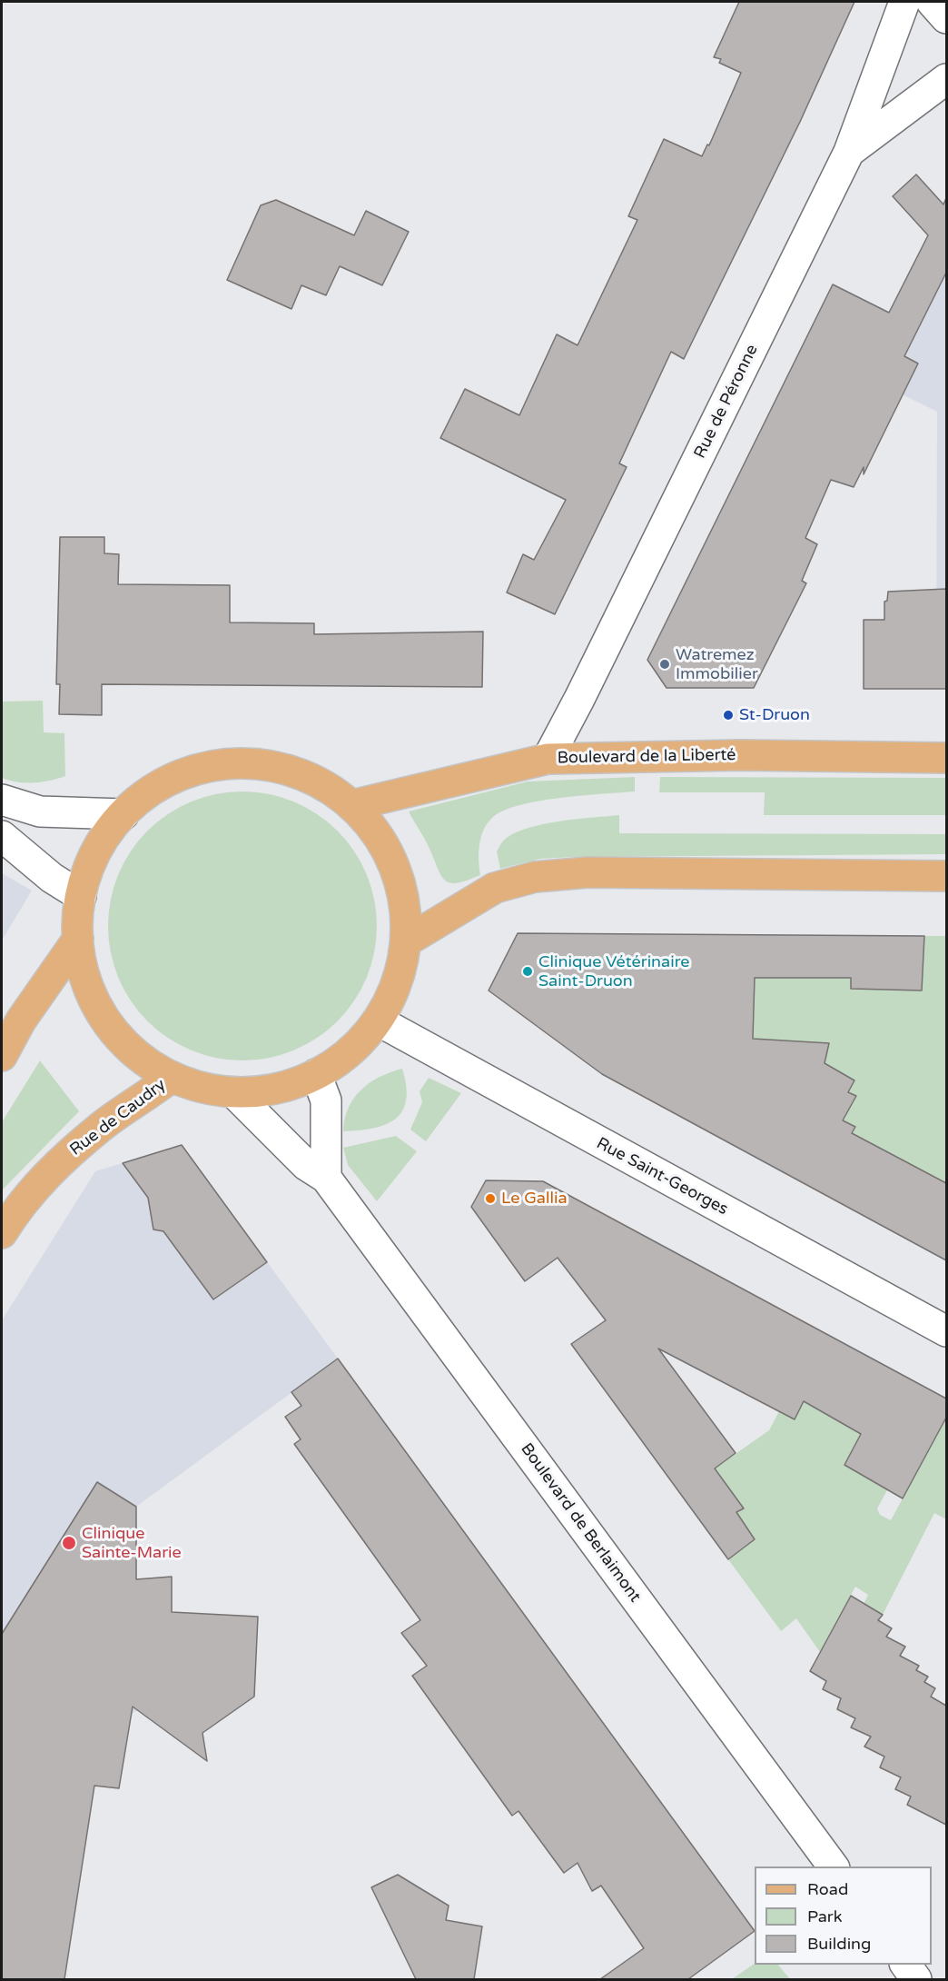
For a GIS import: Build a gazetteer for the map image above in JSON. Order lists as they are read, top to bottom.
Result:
{
  "streets": {
    "main road": ["Boulevard de la Liberté", "Rue de Caudry"],
    "street": ["Rue de Péronne", "Rue Saint-Georges", "Boulevard de Berlaimont"]
  },
  "crossings": [
    ["Rue de Péronne", "Boulevard de la Liberté"]
  ],
  "places": [
    "Watremez Immobilier",
    "St-Druon",
    "Clinique Vétérinaire Saint-Druon",
    "Le Gallia",
    "Clinique Sainte-Marie"
  ],
  "legend": ["Road", "Park", "Building"]
}
